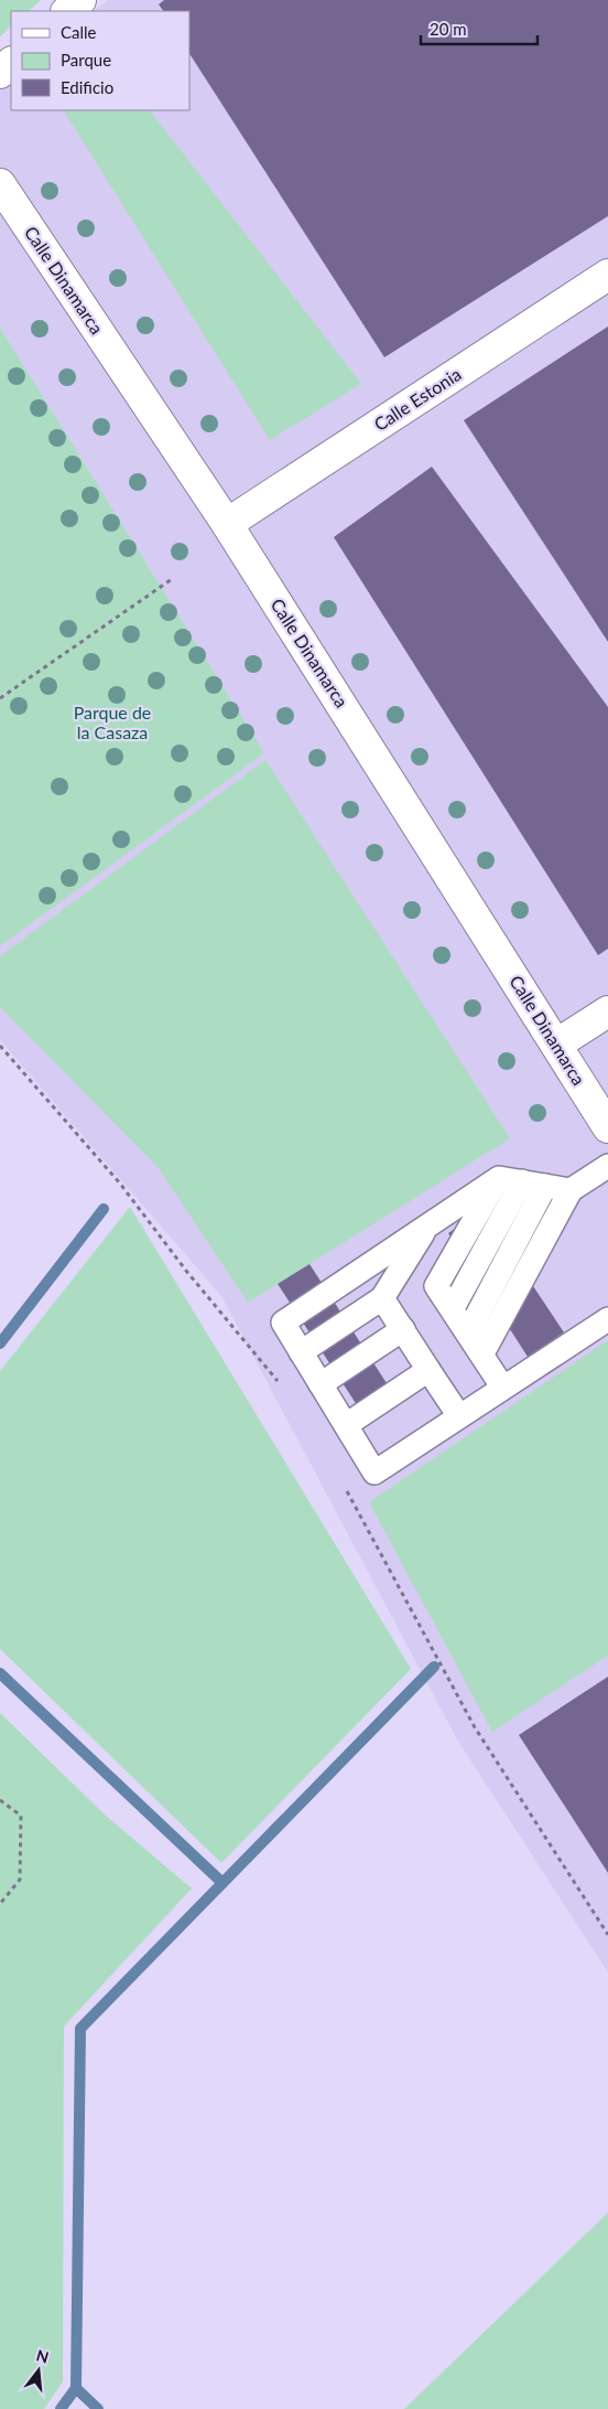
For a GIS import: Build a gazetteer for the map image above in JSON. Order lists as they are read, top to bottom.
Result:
{
  "streets": {
    "street": ["Calle Dinamarca", "Calle Estonia"]
  },
  "crossings": [
    ["Calle Dinamarca", "Calle Estonia"]
  ],
  "parks": ["Parque de la Casaza"],
  "legend": ["Calle", "Parque", "Edificio"],
  "scale_bar": "20 m",
  "north": "top"
}
